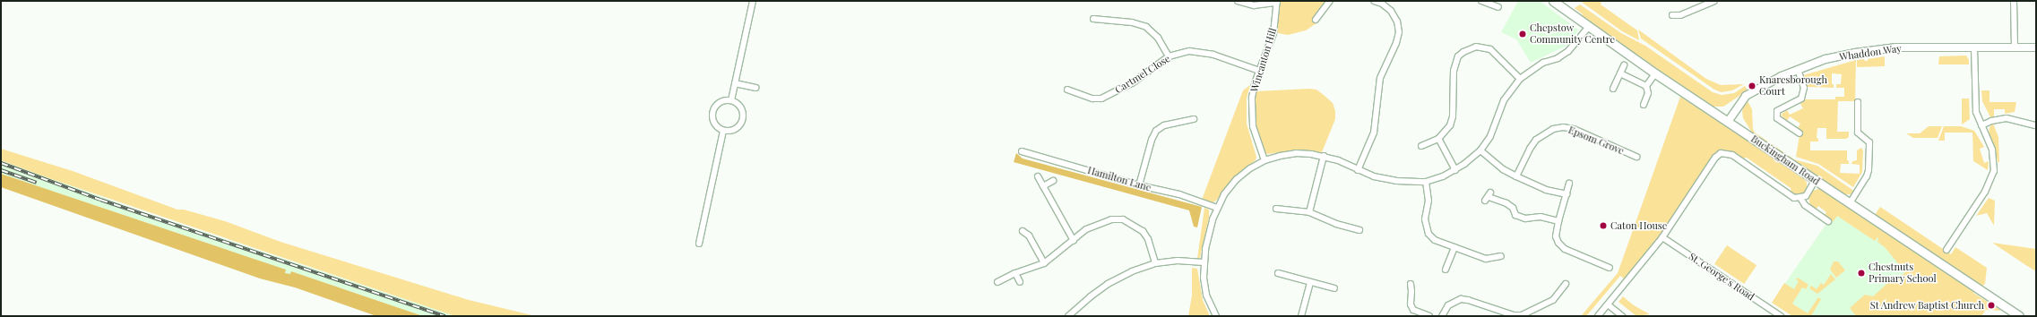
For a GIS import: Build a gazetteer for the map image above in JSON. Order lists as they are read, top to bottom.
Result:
{
  "streets": {
    "main road": ["Buckingham Road"],
    "street": [
      "Whaddon Way",
      "Wincanton Hill",
      "Cartmel Close",
      "Epsom Grove",
      "Hamilton Lane",
      "St. George's Road"
    ]
  },
  "crossings": [
    ["Whaddon Way", "Buckingham Road"],
    ["Wincanton Hill", "Cartmel Close"]
  ],
  "places": [
    "Chepstow Community Centre",
    "Knaresborough Court",
    "Caton House",
    "Chestnuts Primary School",
    "St Andrew Baptist Church"
  ]
}
